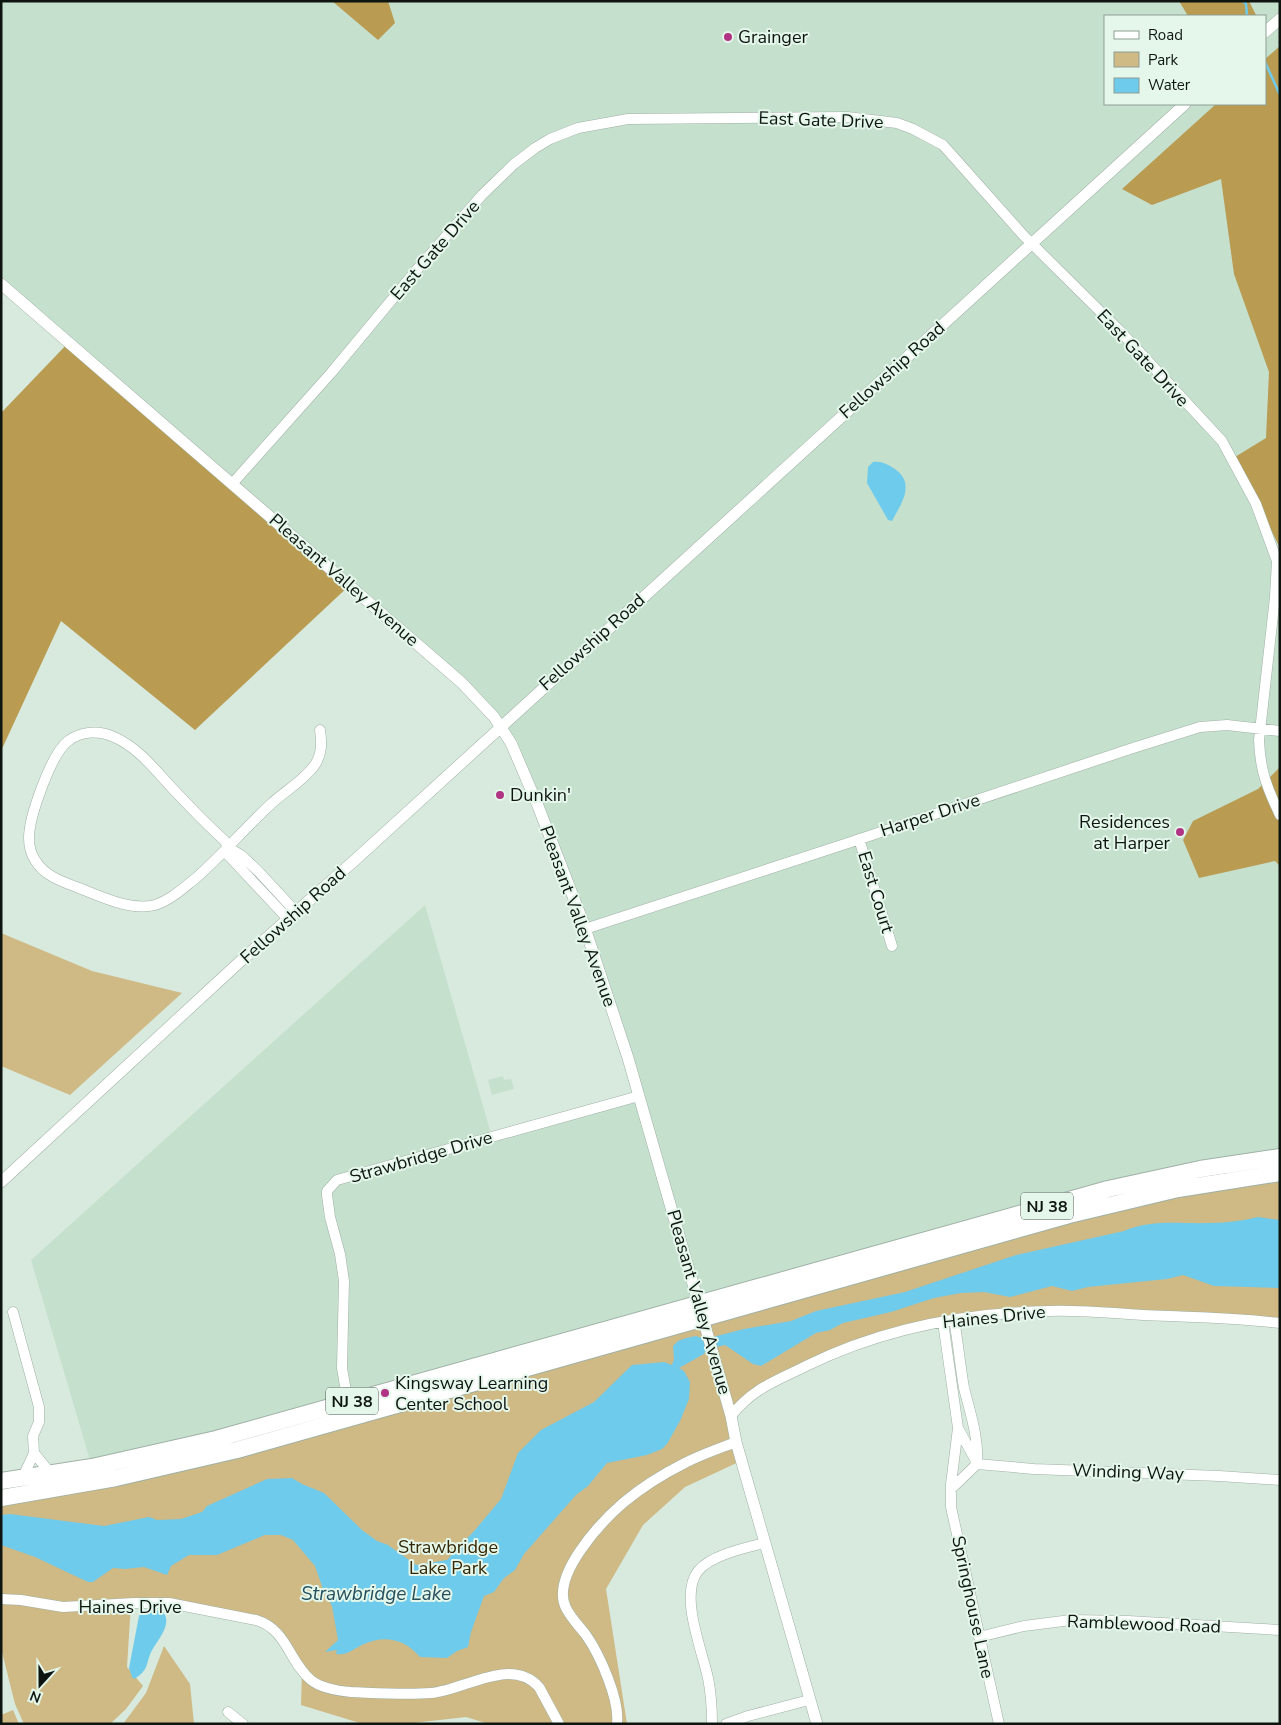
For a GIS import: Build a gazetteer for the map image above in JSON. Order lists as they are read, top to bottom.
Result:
{
  "streets": {
    "highway": ["NJ 38"],
    "street": [
      "East Gate Drive",
      "Fellowship Road",
      "Pleasant Valley Avenue",
      "Harper Drive",
      "East Court",
      "Strawbridge Drive",
      "Haines Drive",
      "Winding Way",
      "Springhouse Lane",
      "Ramblewood Road"
    ]
  },
  "crossings": [
    ["East Gate Drive", "Fellowship Road"],
    ["East Gate Drive", "Pleasant Valley Avenue"],
    ["East Gate Drive", "Harper Drive"],
    ["Fellowship Road", "Pleasant Valley Avenue"],
    ["Pleasant Valley Avenue", "Harper Drive"],
    ["Pleasant Valley Avenue", "Strawbridge Drive"],
    ["Pleasant Valley Avenue", "NJ 38"],
    ["Pleasant Valley Avenue", "Haines Drive"],
    ["Harper Drive", "East Court"],
    ["Strawbridge Drive", "NJ 38"],
    ["Haines Drive", "Springhouse Lane"],
    ["Winding Way", "Springhouse Lane"],
    ["Springhouse Lane", "Ramblewood Road"]
  ],
  "water": ["Strawbridge Lake"],
  "parks": ["Strawbridge Lake Park"],
  "places": [
    "Grainger",
    "Dunkin'",
    "Residences at Harper",
    "Kingsway Learning Center School"
  ],
  "legend": ["Road", "Park", "Water"],
  "north": "bottom"
}
